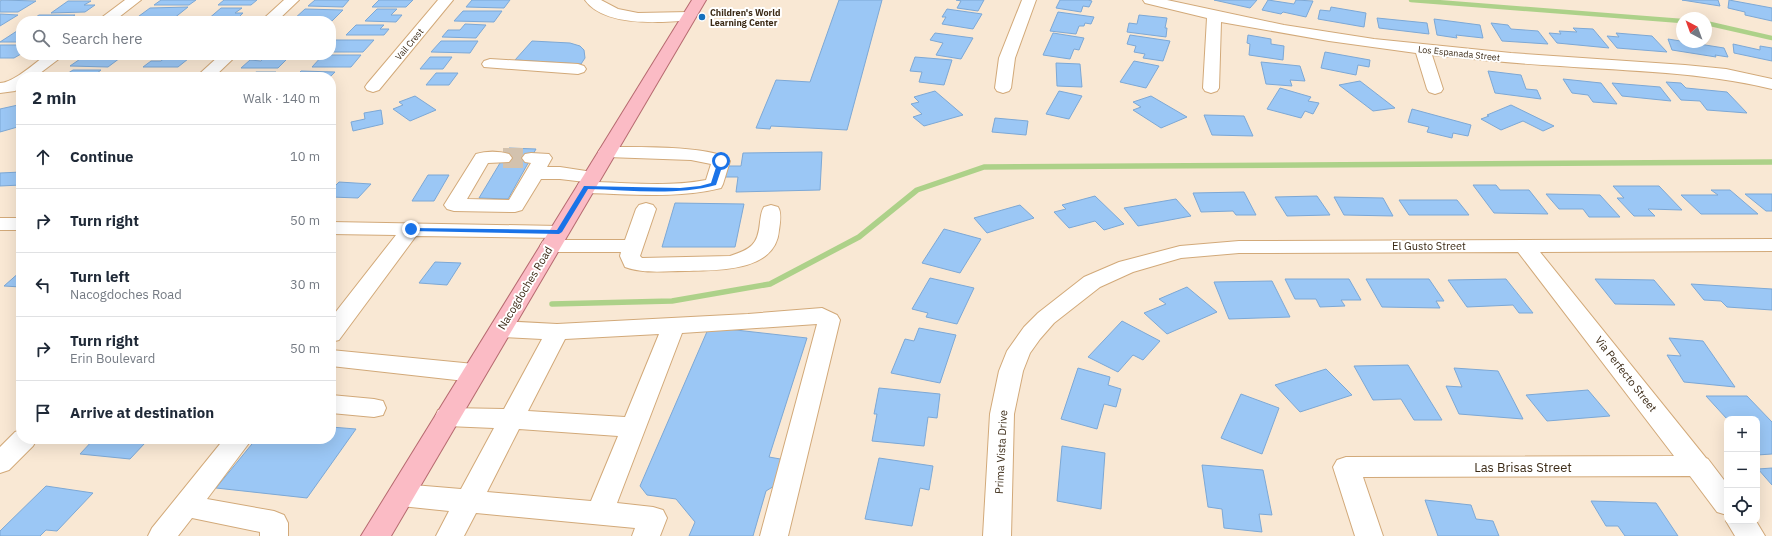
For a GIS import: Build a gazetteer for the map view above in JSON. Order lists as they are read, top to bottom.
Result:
{
  "streets": {
    "main road": ["Nacogdoches Road"],
    "street": [
      "Vail Crest",
      "Los Espanada Street",
      "El Gusto Street",
      "Via Perfecto Street",
      "Prima Vista Drive",
      "Las Brisas Street"
    ]
  },
  "crossings": [
    ["El Gusto Street", "Via Perfecto Street"],
    ["El Gusto Street", "Prima Vista Drive"],
    ["Via Perfecto Street", "Las Brisas Street"]
  ],
  "places": ["Children's World Learning Center"],
  "north": "top left",
  "page": {
    "search": "Search here",
    "heading": ["2 min", "Walk · 140 m"],
    "list": [
      ["Continue", "10 m"],
      ["Turn right", "50 m"],
      ["Turn left", "Nacogdoches Road", "30 m"],
      ["Turn right", "Erin Boulevard", "50 m"],
      "Arrive at destination"
    ],
    "map_buttons": ["+", "−"]
  }
}
